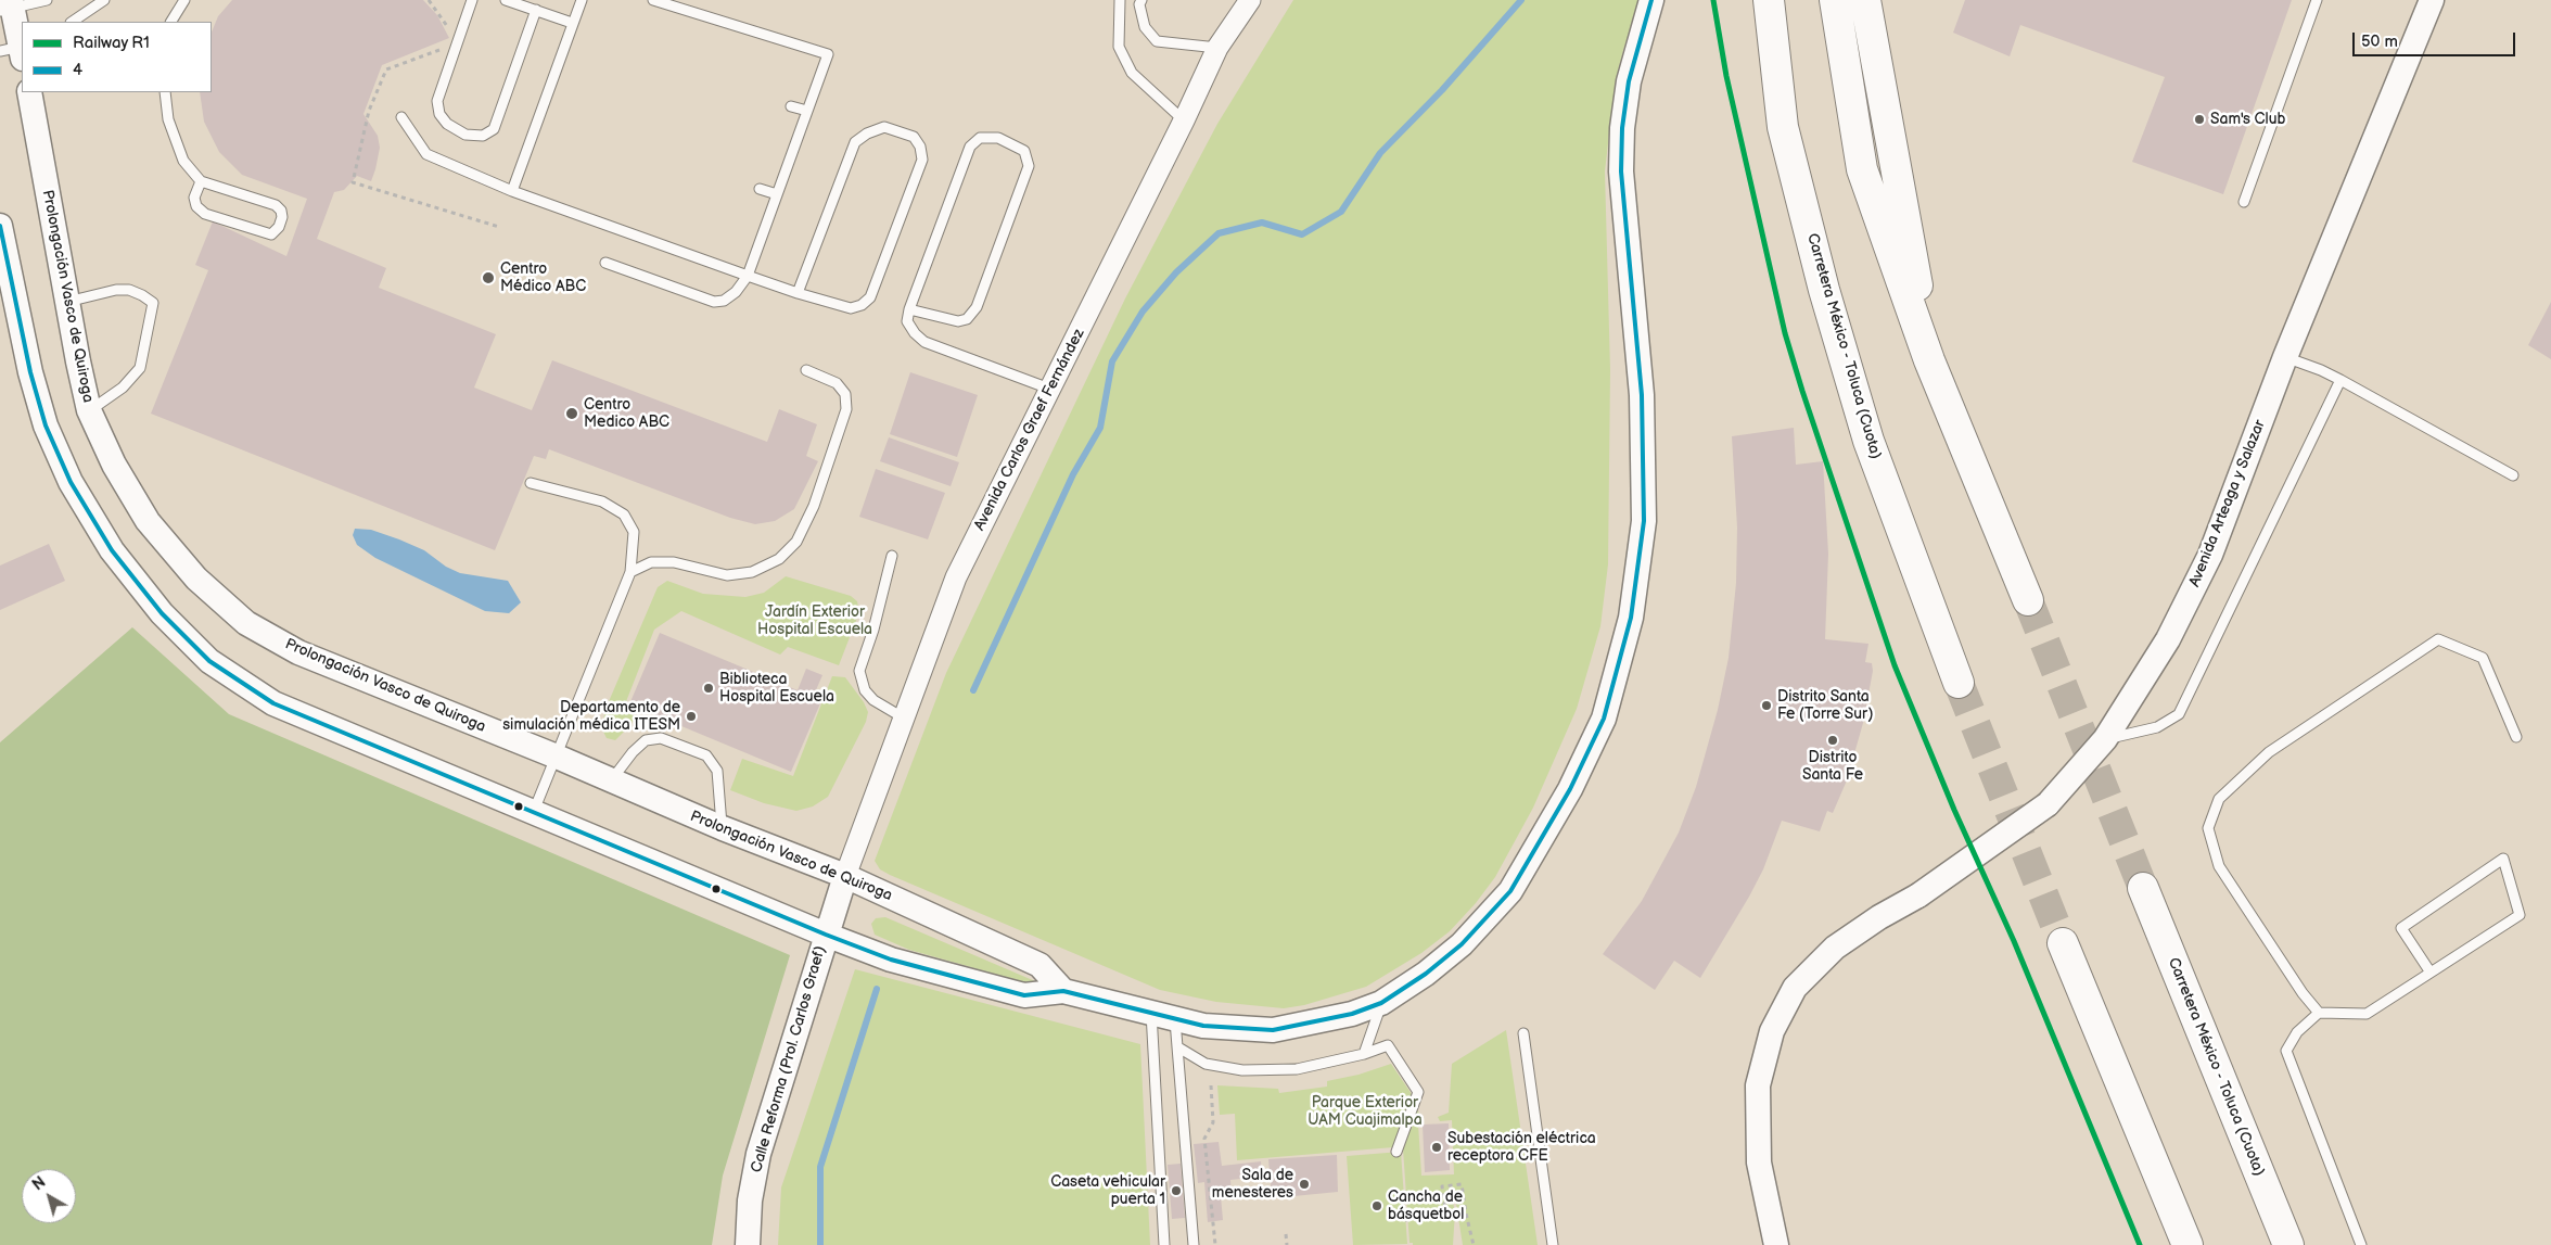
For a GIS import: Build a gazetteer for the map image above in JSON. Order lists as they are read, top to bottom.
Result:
{
  "streets": {
    "highway": ["Carretera México - Toluca (Cuota)"],
    "street": [
      "Prolongación Vasco de Quiroga",
      "Avenida Carlos Graef Fernández",
      "Avenida Arteaga y Salazar",
      "Calle Reforma (Prol. Carlos Graef)"
    ]
  },
  "crossings": [
    ["Prolongación Vasco de Quiroga", "Avenida Carlos Graef Fernández"],
    ["Prolongación Vasco de Quiroga", "Calle Reforma (Prol. Carlos Graef)"],
    ["Avenida Carlos Graef Fernández", "Calle Reforma (Prol. Carlos Graef)"]
  ],
  "parks": ["Jardín Exterior Hospital Escuela", "Parque Exterior UAM Cuajimalpa"],
  "places": [
    "Sam's Club",
    "Centro Médico ABC",
    "Centro Medico ABC",
    "Biblioteca Hospital Escuela",
    "Distrito Santa Fe (Torre Sur)",
    "Departamento de simulación médica ITESM",
    "Distrito Santa Fe",
    "Subestación eléctrica receptora CFE",
    "Sala de menesteres",
    "Caseta vehicular puerta 1",
    "Cancha de básquetbol"
  ],
  "lines": ["rail line R1", "transit line 4"],
  "legend": ["Railway R1", "4"],
  "scale_bar": "50 m",
  "north": "top left"
}
